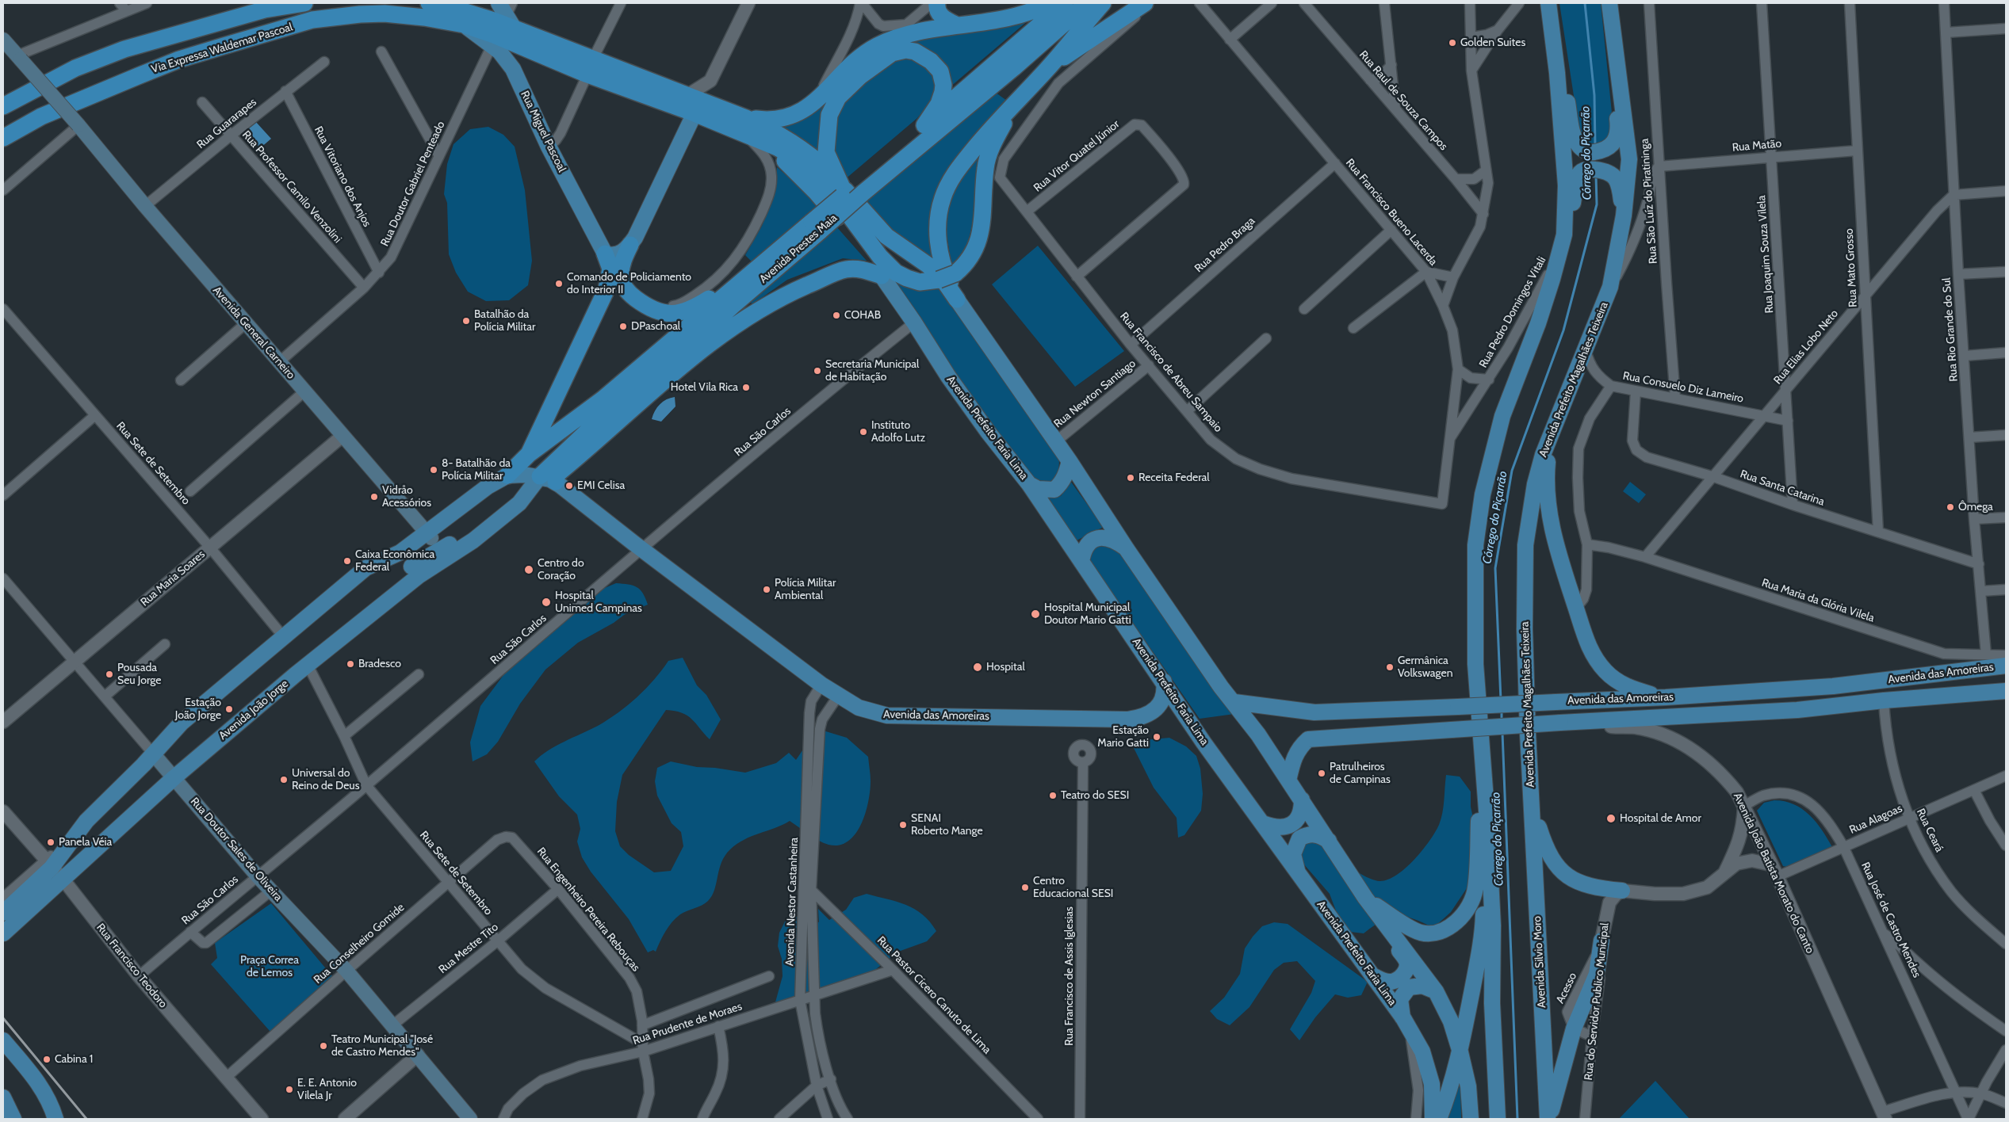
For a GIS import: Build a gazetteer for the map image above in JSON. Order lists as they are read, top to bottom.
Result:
{
  "streets": {
    "highway": ["Via Expressa Waldemar Pascoal", "Avenida Prestes Maia"],
    "main road": [
      "Rua Miguel Pascoal",
      "Avenida General Carneiro",
      "Avenida Prefeito Magalhães Teixeira",
      "Avenida Prefeito Faria Lima",
      "Avenida das Amoreiras",
      "Avenida João Jorge",
      "Rua Doutor Sales de Oliveira",
      "Avenida Silvio Moro"
    ],
    "street": [
      "Rua Raul de Souza Campos",
      "Rua Guararapes",
      "Rua Matão",
      "Rua Vitor Quatel Júnior",
      "Rua Vitoriano dos Anjos",
      "Rua Doutor Gabriel Penteado",
      "Rua Professor Camilo Venzolini",
      "Rua São Luíz do Piratininga",
      "Rua Francisco Bueno Lacerda",
      "Rua Pedro Braga",
      "Rua Joaquim Souza Vilela",
      "Rua Mato Grosso",
      "Rua Pedro Domingos Vitali",
      "Rua Rio Grande do Sul",
      "Rua Elias Lobo Neto",
      "Rua Francisco de Abreu Sampaio",
      "Rua Consuelo Diz Lameiro",
      "Rua Newton Santiago",
      "Rua São Carlos",
      "Rua Sete de Setembro",
      "Rua Santa Catarina",
      "Rua Maria Soares",
      "Rua Maria da Glória Vilela",
      "Rua Alagoas",
      "Rua Ceará",
      "Avenida João Batista Morato do Canto",
      "Avenida Nestor Castanheira",
      "Rua Engenheiro Pereira Rebouças",
      "Rua José de Castro Mendes",
      "Rua Conselheiro Gomide",
      "Rua Mestre Tito",
      "Rua Francisco Teodoro",
      "Rua Francisco de Assis Iglesias",
      "Rua Pastor Cícero Canuto de Lima",
      "Rua do Servidor Publico Municipal",
      "Rua Prudente de Moraes"
    ]
  },
  "crossings": [
    ["Via Expressa Waldemar Pascoal", "Rua Miguel Pascoal"],
    ["Rua Guararapes", "Rua Vitoriano dos Anjos"],
    ["Rua Guararapes", "Rua Professor Camilo Venzolini"],
    ["Rua Guararapes", "Avenida General Carneiro"],
    ["Rua Miguel Pascoal", "Rua Doutor Gabriel Penteado"],
    ["Rua Matão", "Rua São Luíz do Piratininga"],
    ["Rua Matão", "Rua Joaquim Souza Vilela"],
    ["Rua Matão", "Rua Mato Grosso"],
    ["Rua Vitor Quatel Júnior", "Rua Francisco de Abreu Sampaio"],
    ["Rua Vitoriano dos Anjos", "Rua Doutor Gabriel Penteado"],
    ["Rua Doutor Gabriel Penteado", "Rua Professor Camilo Venzolini"],
    ["Rua Doutor Gabriel Penteado", "Avenida General Carneiro"],
    ["Rua São Luíz do Piratininga", "Rua Consuelo Diz Lameiro"],
    ["Rua Francisco Bueno Lacerda", "Rua Pedro Braga"],
    ["Rua Francisco Bueno Lacerda", "Rua Pedro Domingos Vitali"],
    ["Rua Francisco Bueno Lacerda", "Rua Francisco de Abreu Sampaio"],
    ["Rua Pedro Braga", "Rua Francisco de Abreu Sampaio"],
    ["Avenida Prestes Maia", "Avenida João Jorge"],
    ["Rua Joaquim Souza Vilela", "Rua Elias Lobo Neto"],
    ["Rua Joaquim Souza Vilela", "Rua Consuelo Diz Lameiro"],
    ["Rua Joaquim Souza Vilela", "Rua Santa Catarina"],
    ["Rua Mato Grosso", "Rua Elias Lobo Neto"],
    ["Rua Mato Grosso", "Rua Santa Catarina"],
    ["Rua Rio Grande do Sul", "Rua Elias Lobo Neto"],
    ["Rua Rio Grande do Sul", "Rua Santa Catarina"],
    ["Rua Rio Grande do Sul", "Rua Maria da Glória Vilela"],
    ["Avenida General Carneiro", "Rua Maria Soares"],
    ["Rua Elias Lobo Neto", "Rua Consuelo Diz Lameiro"],
    ["Rua Elias Lobo Neto", "Rua Santa Catarina"],
    ["Rua Elias Lobo Neto", "Rua Maria da Glória Vilela"],
    ["Rua Francisco de Abreu Sampaio", "Rua Newton Santiago"],
    ["Avenida Prefeito Magalhães Teixeira", "Avenida Silvio Moro"],
    ["Rua Consuelo Diz Lameiro", "Rua Santa Catarina"],
    ["Avenida Prefeito Faria Lima", "Rua São Carlos"],
    ["Avenida Prefeito Faria Lima", "Avenida das Amoreiras"],
    ["Rua São Carlos", "Rua Sete de Setembro"],
    ["Rua São Carlos", "Avenida das Amoreiras"],
    ["Rua São Carlos", "Rua Doutor Sales de Oliveira"],
    ["Rua São Carlos", "Rua Francisco Teodoro"],
    ["Rua Sete de Setembro", "Rua Maria Soares"],
    ["Rua Sete de Setembro", "Avenida João Jorge"],
    ["Rua Sete de Setembro", "Rua Engenheiro Pereira Rebouças"],
    ["Rua Sete de Setembro", "Rua Conselheiro Gomide"],
    ["Rua Sete de Setembro", "Rua Mestre Tito"],
    ["Rua Sete de Setembro", "Rua Prudente de Moraes"],
    ["Avenida das Amoreiras", "Rua Ceará"],
    ["Avenida das Amoreiras", "Avenida João Batista Morato do Canto"],
    ["Avenida das Amoreiras", "Avenida Nestor Castanheira"],
    ["Avenida João Jorge", "Rua Doutor Sales de Oliveira"],
    ["Avenida João Jorge", "Rua Francisco Teodoro"],
    ["Rua Alagoas", "Rua Ceará"],
    ["Rua Alagoas", "Avenida João Batista Morato do Canto"],
    ["Rua Alagoas", "Rua José de Castro Mendes"],
    ["Rua Doutor Sales de Oliveira", "Rua Conselheiro Gomide"],
    ["Rua Doutor Sales de Oliveira", "Rua Mestre Tito"],
    ["Avenida João Batista Morato do Canto", "Rua José de Castro Mendes"],
    ["Avenida Nestor Castanheira", "Rua Pastor Cícero Canuto de Lima"],
    ["Avenida Nestor Castanheira", "Rua Prudente de Moraes"],
    ["Rua Engenheiro Pereira Rebouças", "Rua Conselheiro Gomide"],
    ["Rua Engenheiro Pereira Rebouças", "Rua Mestre Tito"],
    ["Rua Engenheiro Pereira Rebouças", "Rua Prudente de Moraes"],
    ["Rua Conselheiro Gomide", "Rua Francisco Teodoro"],
    ["Rua Pastor Cícero Canuto de Lima", "Rua Prudente de Moraes"]
  ],
  "water": ["Córrego do Piçarrão"],
  "parks": ["Praça Correa de Lemos"],
  "places": [
    "Golden Suites",
    "Comando de Policiamento do Interior II",
    "COHAB",
    "Batalhão da Polícia Militar",
    "DPaschoal",
    "Secretaria Municipal de Habitação",
    "Hotel Vila Rica",
    "Instituto Adolfo Lutz",
    "8- Batalhão da Polícia Militar",
    "Receita Federal",
    "EMI Celisa",
    "Vidråo Acessórios",
    "Ômega",
    "Caixa Econômica Federal",
    "Centro do Coração",
    "Polícia Militar Ambiental",
    "Hospital Unimed Campinas",
    "Hospital Municipal Doutor Mario Gatti",
    "Bradesco",
    "Hospital",
    "Germânica Volkswagen",
    "Pousada Seu Jorge",
    "Estação João Jorge",
    "Estação Mario Gatti",
    "Patrulheiros de Campinas",
    "Universal do Reino de Deus",
    "Teatro do SESI",
    "Hospital de Amor",
    "SENAI Roberto Mange",
    "Panela Véia",
    "Centro Educacional SESI",
    "Teatro Municipal \"José de Castro Mendes\"",
    "Cabina 1",
    "E. E. Antonio Vilela Jr"
  ]
}
